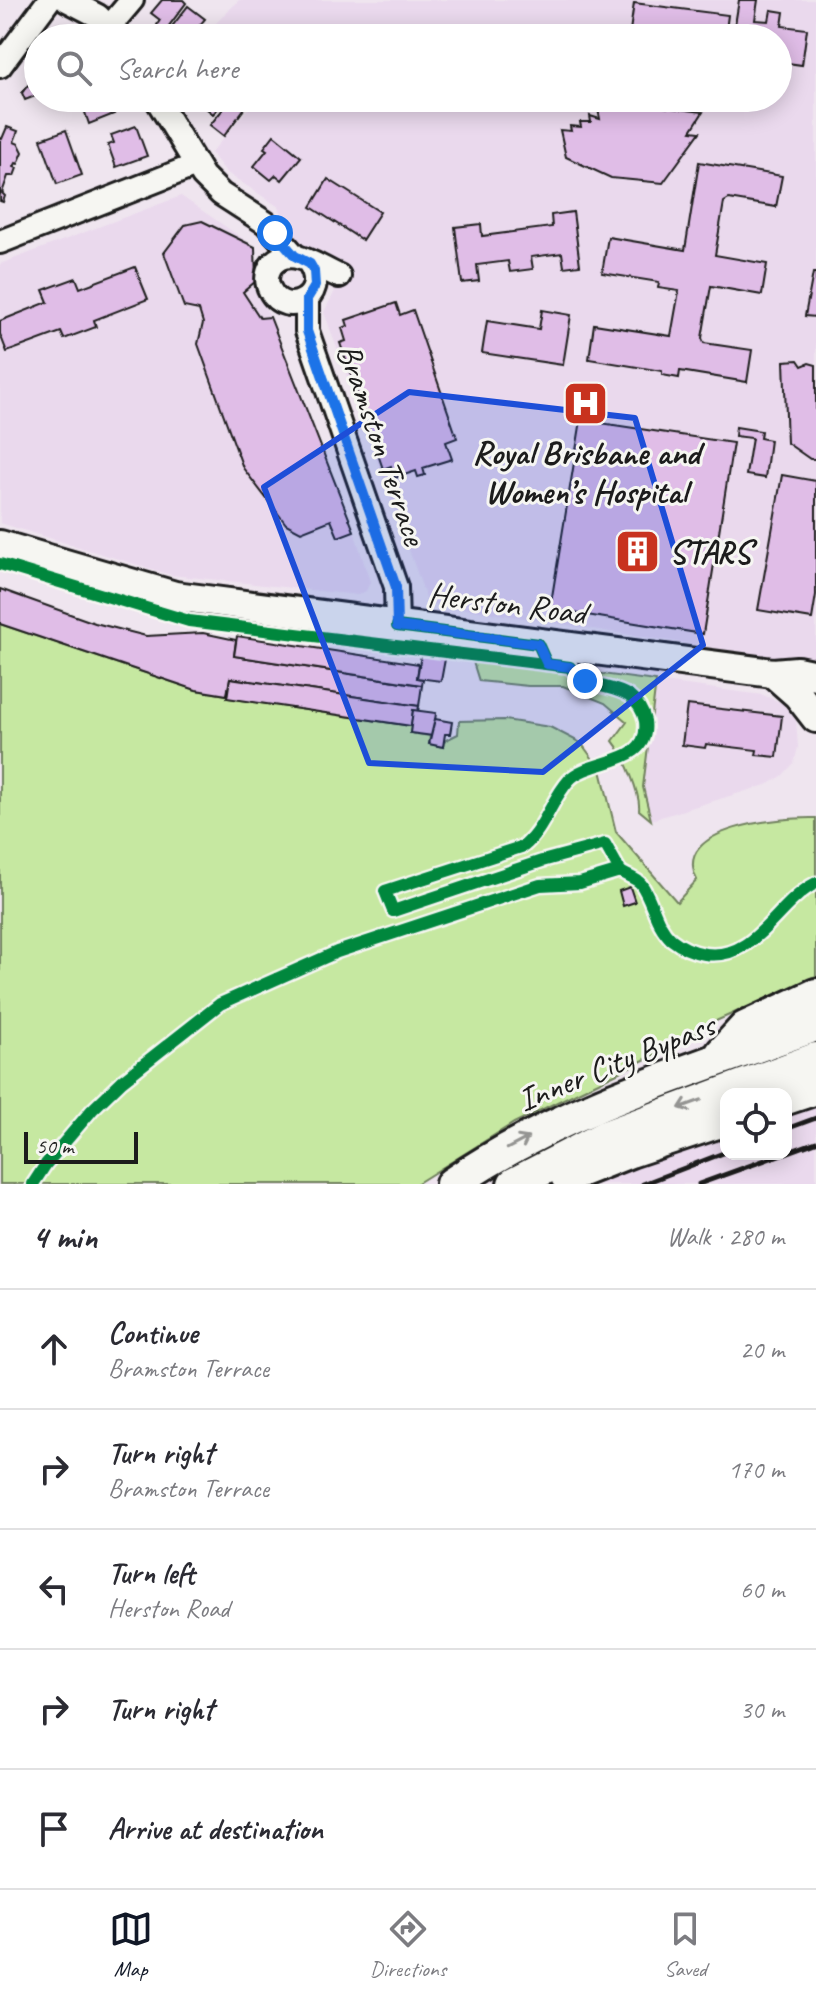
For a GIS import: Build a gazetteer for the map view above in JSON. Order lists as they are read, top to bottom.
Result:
{
  "streets": {
    "highway": ["Inner City Bypass"],
    "main road": ["Herston Road"],
    "street": ["Bramston Terrace"]
  },
  "crossings": [
    ["Bramston Terrace", "Herston Road"]
  ],
  "places": {
    "hospital": ["Royal Brisbane and Women’s Hospital"],
    "building": ["STARS"]
  },
  "scale_bar": "50 m",
  "page": {
    "search": "Search here",
    "scale": "50 m",
    "heading": ["4 min", "Walk · 280 m"],
    "list": [
      ["Continue", "Bramston Terrace", "20 m"],
      ["Turn right", "Bramston Terrace", "170 m"],
      ["Turn left", "Herston Road", "60 m"],
      ["Turn right", "30 m"],
      "Arrive at destination"
    ],
    "nav": ["Map", "Directions", "Saved"]
  }
}
